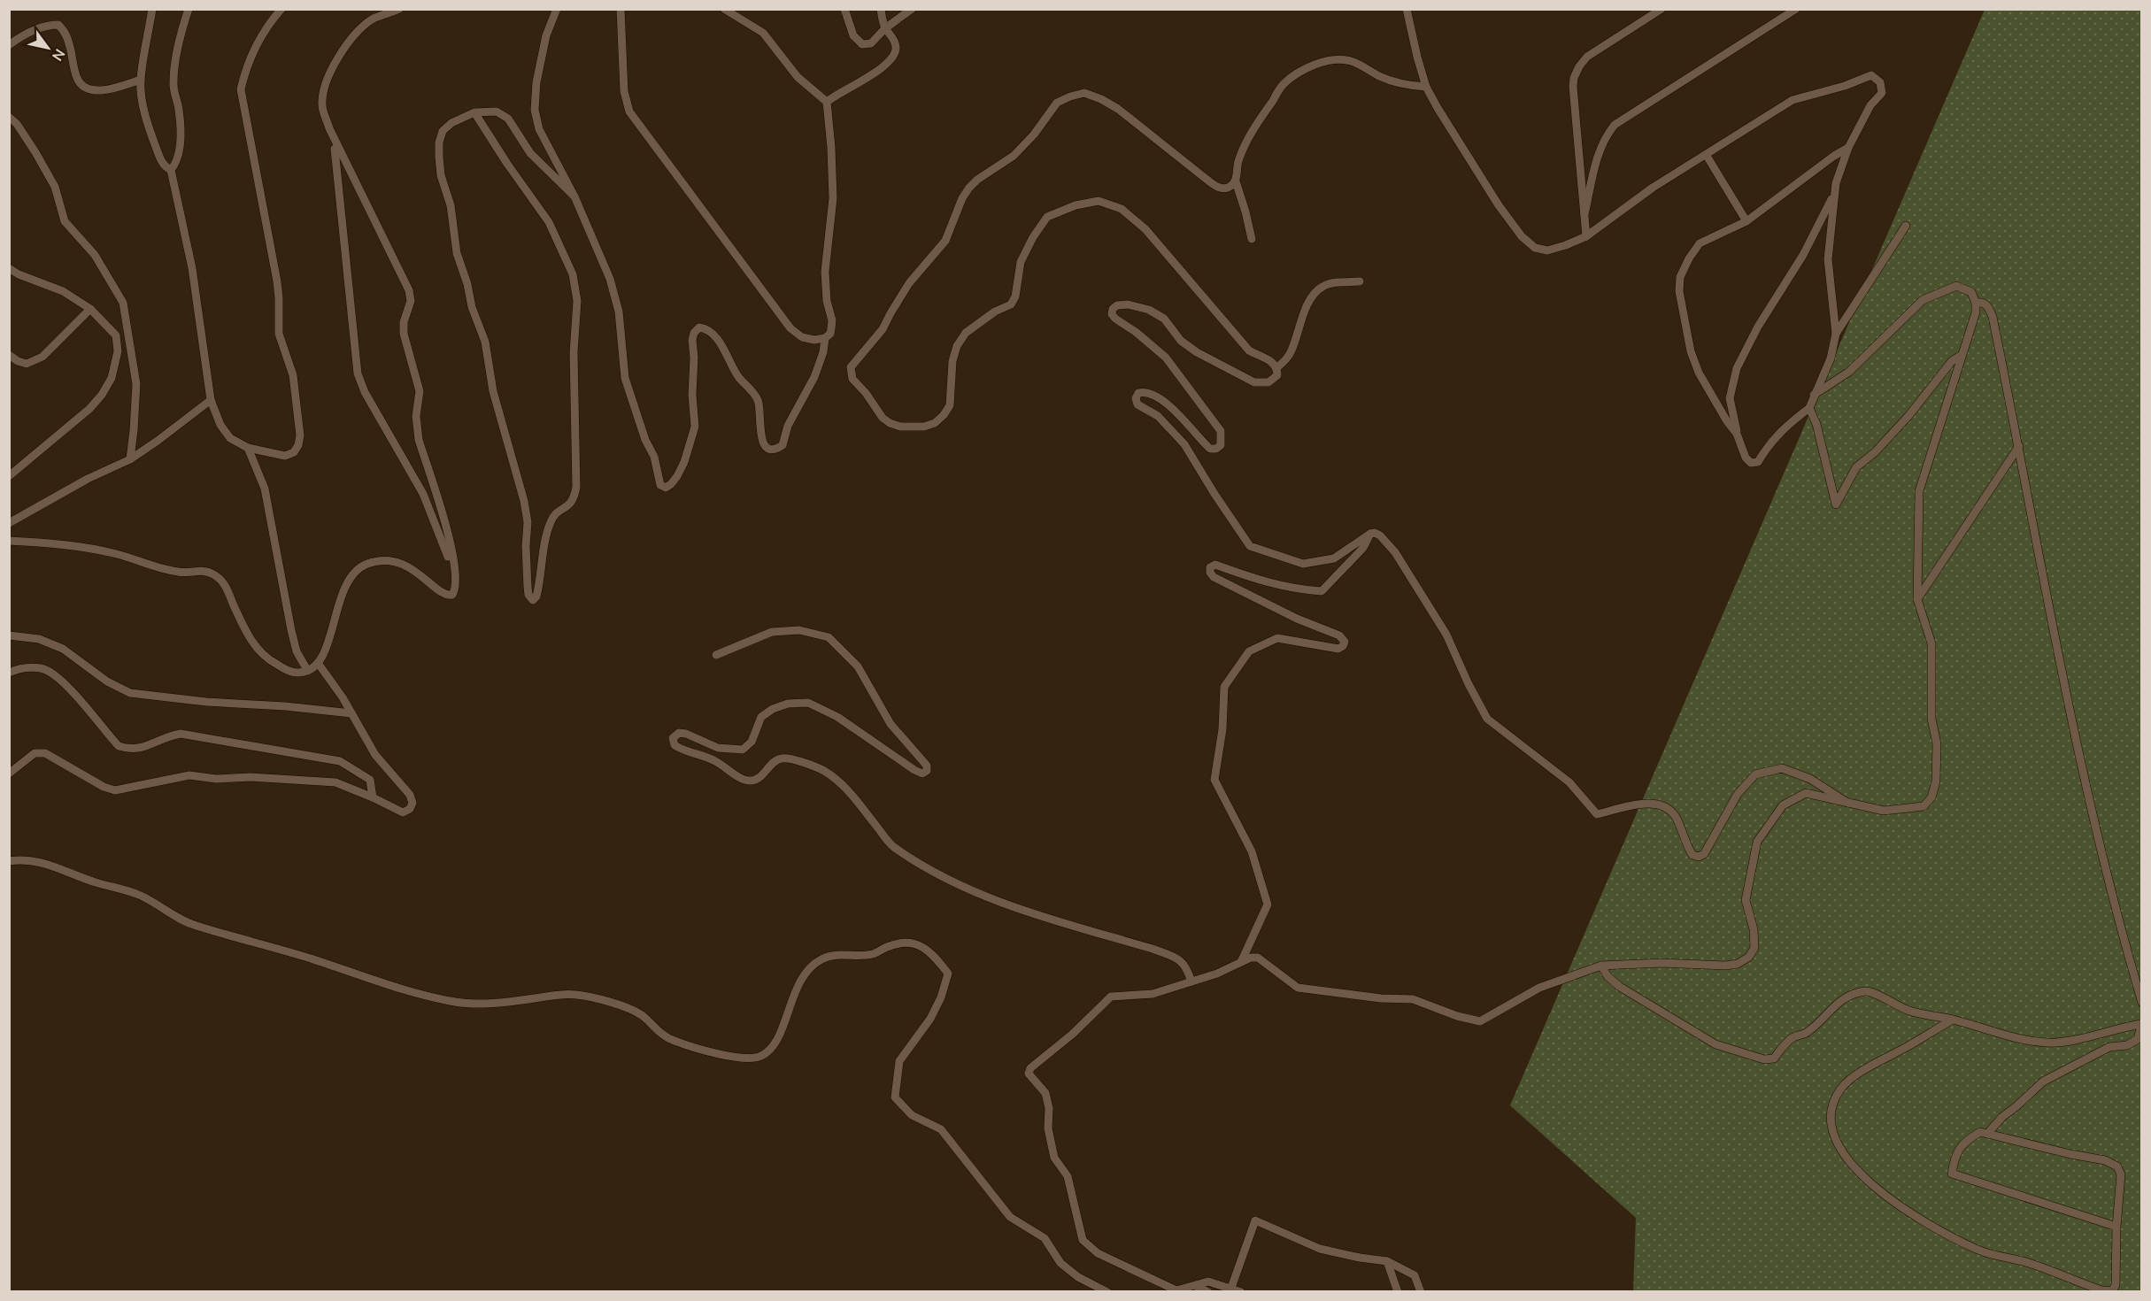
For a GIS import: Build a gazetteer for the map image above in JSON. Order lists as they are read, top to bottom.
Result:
{
  "north": "bottom right"
}
